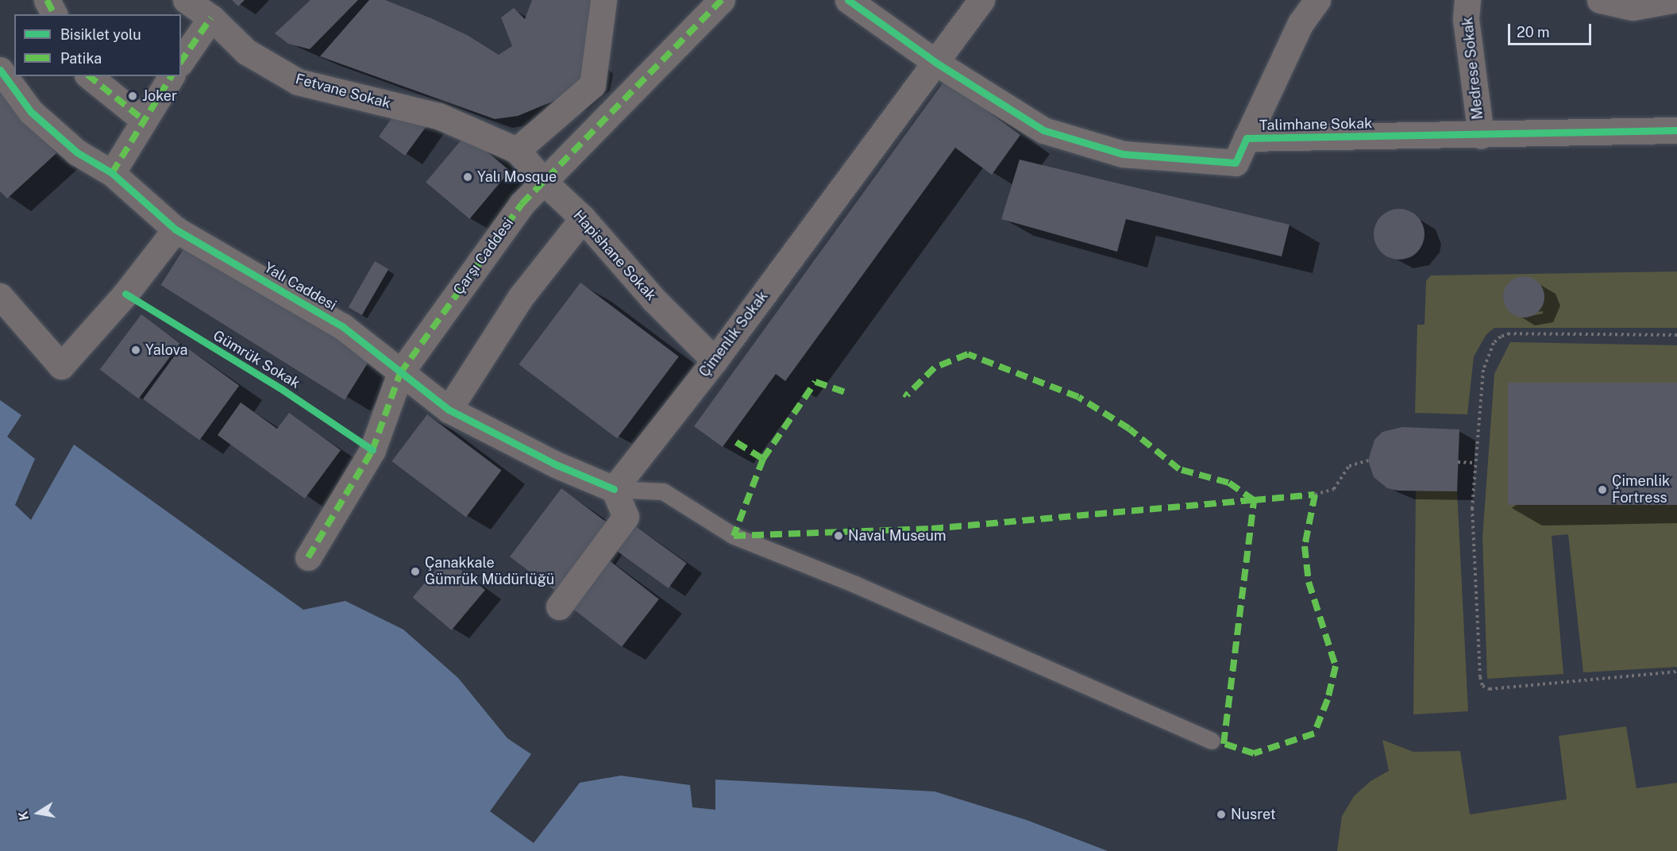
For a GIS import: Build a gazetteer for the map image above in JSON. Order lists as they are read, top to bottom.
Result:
{
  "streets": {
    "street": [
      "Medrese Sokak",
      "Fetvane Sokak",
      "Talimhane Sokak",
      "Hapishane Sokak",
      "Çarşı Caddesi",
      "Yalı Caddesi",
      "Çimenlik Sokak"
    ],
    "cycle path": ["Gümrük Sokak"]
  },
  "crossings": [
    ["Medrese Sokak", "Talimhane Sokak"],
    ["Fetvane Sokak", "Hapishane Sokak"],
    ["Talimhane Sokak", "Çimenlik Sokak"],
    ["Hapishane Sokak", "Çarşı Caddesi"],
    ["Hapishane Sokak", "Çimenlik Sokak"],
    ["Çarşı Caddesi", "Yalı Caddesi"],
    ["Yalı Caddesi", "Çimenlik Sokak"]
  ],
  "places": [
    "Joker",
    "Yalı Mosque",
    "Yalova",
    "Çimenlik Fortress",
    "Naval Museum",
    "Çanakkale Gümrük Müdürlüğü",
    "Nusret"
  ],
  "legend": ["Bisiklet yolu", "Patika"],
  "scale_bar": "20 m",
  "north": "left"
}
